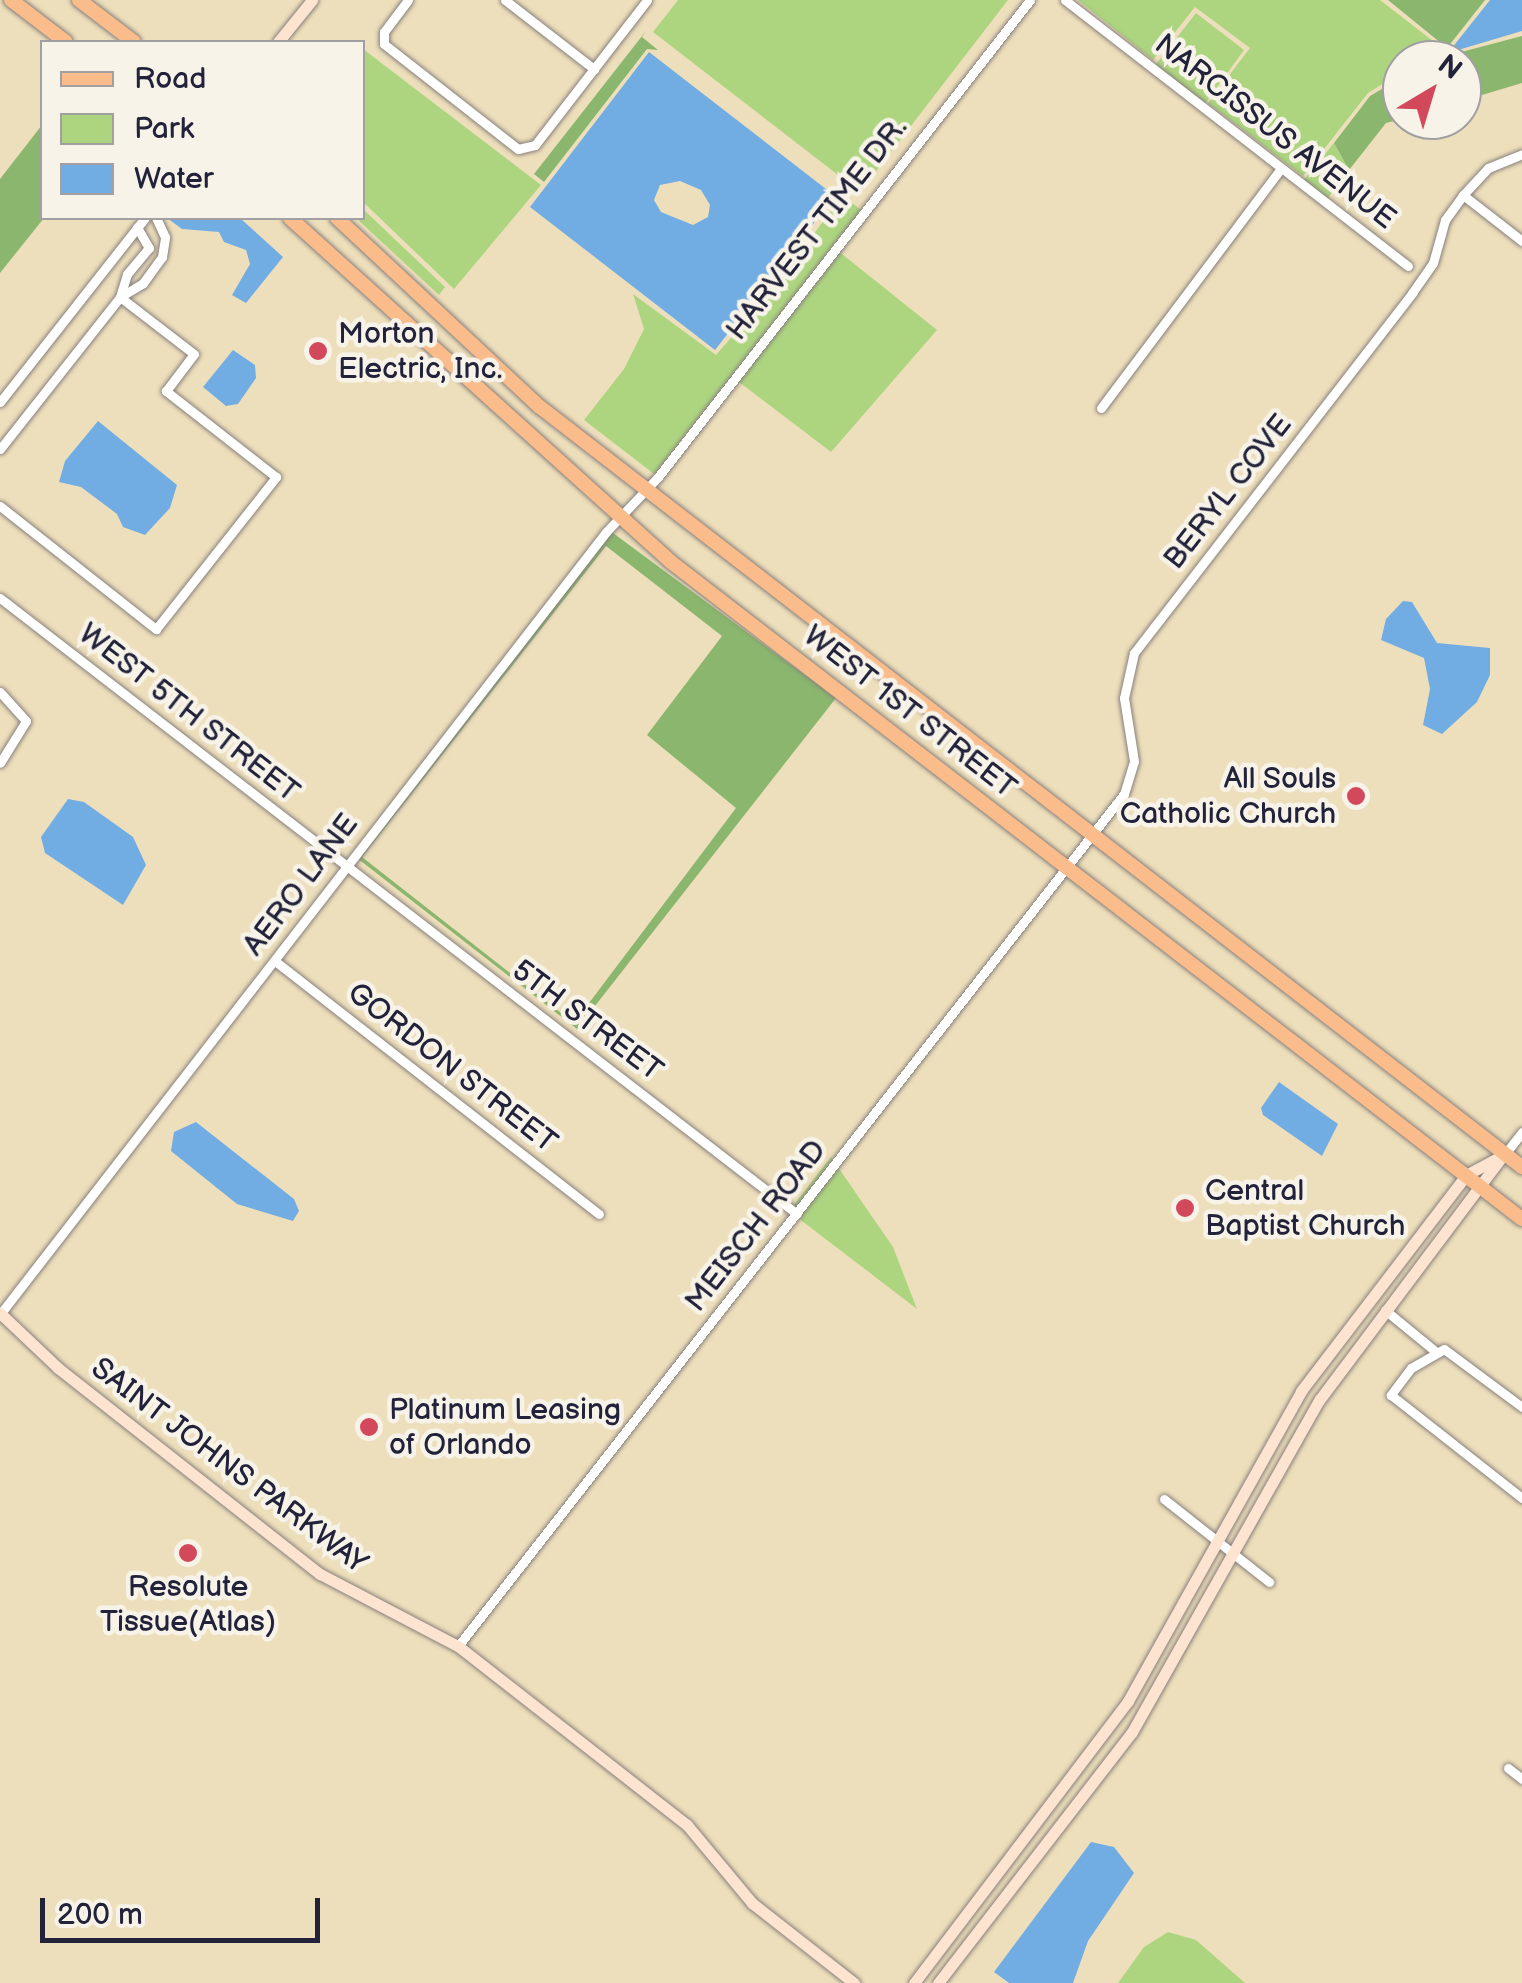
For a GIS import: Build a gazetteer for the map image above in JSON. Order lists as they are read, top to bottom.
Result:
{
  "streets": {
    "main road": ["WEST 1ST STREET", "SAINT JOHNS PARKWAY"],
    "street": [
      "NARCISSUS AVENUE",
      "HARVEST TIME DR.",
      "BERYL COVE",
      "WEST 5TH STREET",
      "AERO LANE",
      "5TH STREET",
      "GORDON STREET",
      "MEISCH ROAD"
    ]
  },
  "crossings": [
    ["HARVEST TIME DR.", "WEST 1ST STREET"],
    ["HARVEST TIME DR.", "AERO LANE"],
    ["BERYL COVE", "WEST 1ST STREET"],
    ["BERYL COVE", "MEISCH ROAD"],
    ["WEST 1ST STREET", "AERO LANE"],
    ["WEST 1ST STREET", "MEISCH ROAD"],
    ["WEST 5TH STREET", "AERO LANE"],
    ["WEST 5TH STREET", "5TH STREET"],
    ["AERO LANE", "5TH STREET"],
    ["AERO LANE", "GORDON STREET"],
    ["AERO LANE", "SAINT JOHNS PARKWAY"],
    ["5TH STREET", "MEISCH ROAD"],
    ["MEISCH ROAD", "SAINT JOHNS PARKWAY"]
  ],
  "places": [
    "Morton Electric, Inc.",
    "All Souls Catholic Church",
    "Central Baptist Church",
    "Platinum Leasing of Orlando",
    "Resolute Tissue(Atlas)"
  ],
  "legend": ["Road", "Park", "Water"],
  "scale_bar": "200 m",
  "north": "top right"
}
